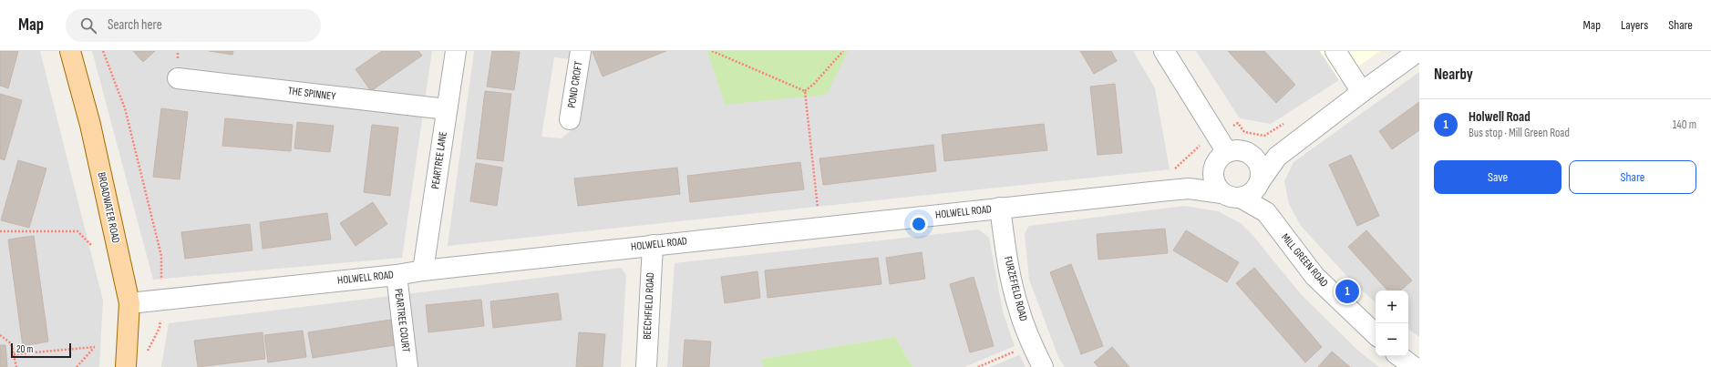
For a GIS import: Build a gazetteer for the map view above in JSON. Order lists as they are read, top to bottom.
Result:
{
  "streets": {
    "main road": ["BROADWATER ROAD"],
    "street": [
      "POND CROFT",
      "THE SPINNEY",
      "PEARTREE LANE",
      "HOLWELL ROAD",
      "MILL GREEN ROAD",
      "FURZEFIELD ROAD",
      "BEECHFIELD ROAD",
      "PEARTREE COURT"
    ]
  },
  "crossings": [
    ["THE SPINNEY", "PEARTREE LANE"],
    ["PEARTREE LANE", "HOLWELL ROAD"],
    ["BROADWATER ROAD", "HOLWELL ROAD"],
    ["HOLWELL ROAD", "MILL GREEN ROAD"],
    ["HOLWELL ROAD", "FURZEFIELD ROAD"],
    ["HOLWELL ROAD", "BEECHFIELD ROAD"],
    ["HOLWELL ROAD", "PEARTREE COURT"]
  ],
  "scale_bar": "20 m",
  "page": {
    "header": "Map",
    "search": "Search here",
    "nav": ["Map", "Layers", "Share"],
    "heading": "Nearby",
    "list": [
      {
        "mark": "1",
        "name": "Holwell Road",
        "note": "Bus stop · Mill Green Road",
        "value": "140 m"
      }
    ],
    "buttons": ["Save", "Share"],
    "pins": "1",
    "map_buttons": ["+", "−"],
    "scale": "20 m"
  }
}
